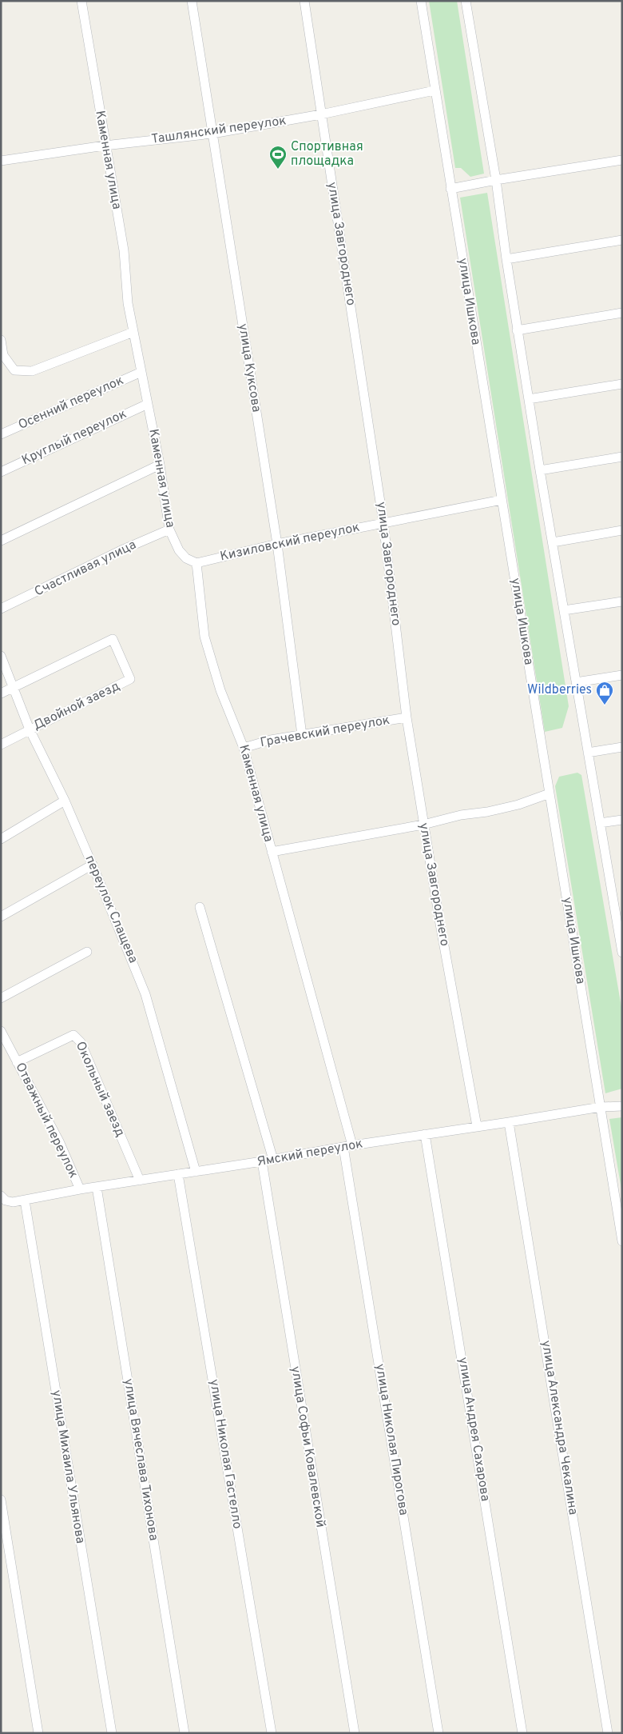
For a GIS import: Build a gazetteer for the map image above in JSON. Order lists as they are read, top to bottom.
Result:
{
  "streets": {
    "street": [
      "Ташлянский переулок",
      "Каменная улица",
      "улица Завгороднего",
      "улица Ишкова",
      "улица Куксова",
      "Осенний переулок",
      "Круглый переулок",
      "Кизиловский переулок",
      "Счастливая улица",
      "Двойной заезд",
      "Грачевский переулок",
      "переулок Слащева",
      "Окольный заезд",
      "Отважный переулок",
      "Ямский переулок",
      "улица Александра Чекалина",
      "улица Андрея Сахарова",
      "улица Николая Пирогова",
      "улица Софьи Ковалевской",
      "улица Николая Гастелло",
      "улица Вячеслава Тихонова",
      "улица Михаила Ульянова"
    ]
  },
  "crossings": [
    ["Ташлянский переулок", "Каменная улица"],
    ["Ташлянский переулок", "улица Завгороднего"],
    ["Ташлянский переулок", "улица Ишкова"],
    ["Ташлянский переулок", "улица Куксова"],
    ["Каменная улица", "Осенний переулок"],
    ["Каменная улица", "Круглый переулок"],
    ["Каменная улица", "Кизиловский переулок"],
    ["Каменная улица", "Счастливая улица"],
    ["Каменная улица", "Грачевский переулок"],
    ["Каменная улица", "Ямский переулок"],
    ["Каменная улица", "улица Николая Пирогова"],
    ["улица Завгороднего", "Кизиловский переулок"],
    ["улица Завгороднего", "Грачевский переулок"],
    ["улица Завгороднего", "Ямский переулок"],
    ["улица Ишкова", "Кизиловский переулок"],
    ["улица Ишкова", "Ямский переулок"],
    ["улица Куксова", "Кизиловский переулок"],
    ["улица Куксова", "Грачевский переулок"],
    ["Двойной заезд", "переулок Слащева"],
    ["переулок Слащева", "Ямский переулок"],
    ["Окольный заезд", "Отважный переулок"],
    ["Окольный заезд", "Ямский переулок"],
    ["Отважный переулок", "Ямский переулок"],
    ["Ямский переулок", "улица Александра Чекалина"],
    ["Ямский переулок", "улица Андрея Сахарова"],
    ["Ямский переулок", "улица Николая Пирогова"],
    ["Ямский переулок", "улица Софьи Ковалевской"],
    ["Ямский переулок", "улица Николая Гастелло"],
    ["Ямский переулок", "улица Вячеслава Тихонова"],
    ["Ямский переулок", "улица Михаила Ульянова"]
  ],
  "places": {
    "sports": ["Спортивная площадка"],
    "shop": ["Wildberries"]
  }
}
